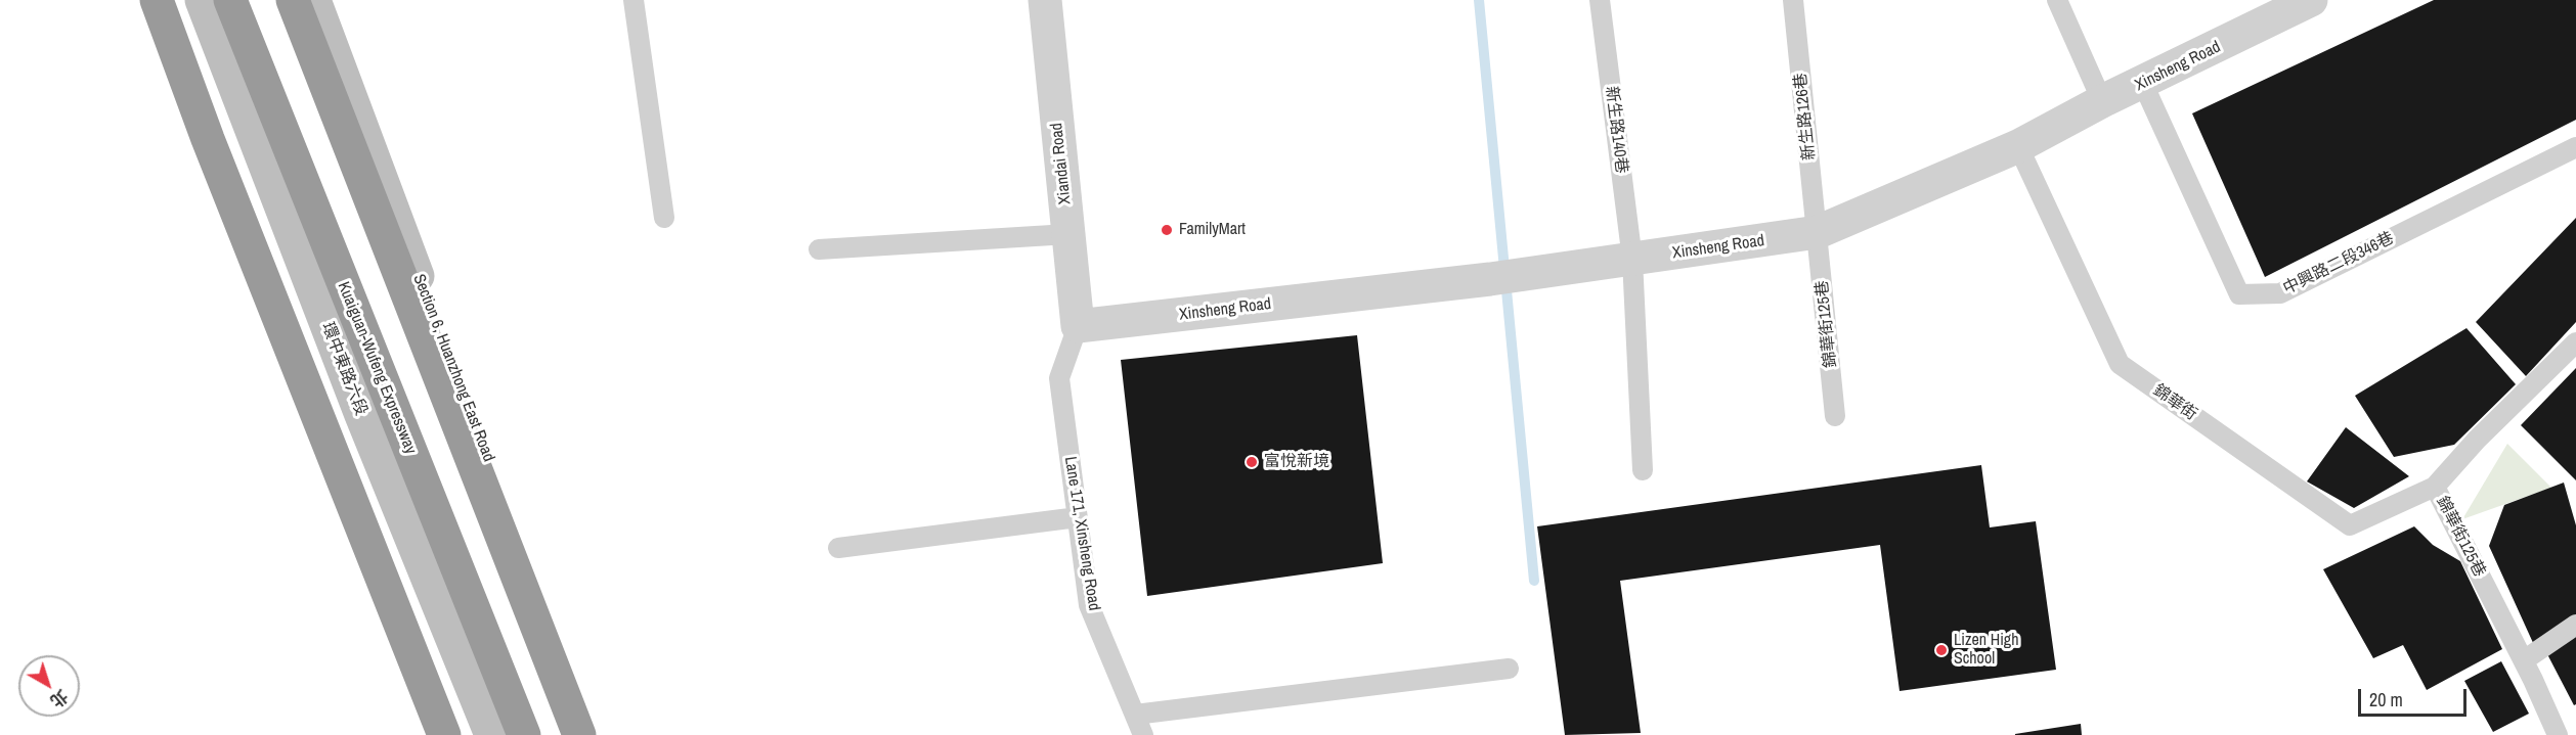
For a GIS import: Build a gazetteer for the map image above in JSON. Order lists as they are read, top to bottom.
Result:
{
  "streets": {
    "highway": ["Kuaiguan-Wufeng Expressway"],
    "street": [
      "Xinsheng Road",
      "Xiandai Road",
      "Section 6, Huanzhong East Road",
      "環中東路六段"
    ],
    "lane": [
      "新生路126巷",
      "新生路140巷",
      "中興路二段346巷",
      "錦華街125巷",
      "錦華街",
      "Lane 171, Xinsheng Road"
    ]
  },
  "crossings": [
    ["Xinsheng Road", "新生路126巷"],
    ["Xinsheng Road", "新生路140巷"],
    ["Xinsheng Road", "Xiandai Road"],
    ["Xinsheng Road", "中興路二段346巷"],
    ["Xinsheng Road", "錦華街125巷"],
    ["Xinsheng Road", "錦華街"],
    ["Xinsheng Road", "Lane 171, Xinsheng Road"],
    ["新生路126巷", "錦華街125巷"],
    ["Xiandai Road", "Lane 171, Xinsheng Road"],
    ["錦華街125巷", "錦華街"]
  ],
  "places": ["FamilyMart", "富悅新境", "Lizen High School"],
  "scale_bar": "20 m",
  "north": "bottom right"
}
